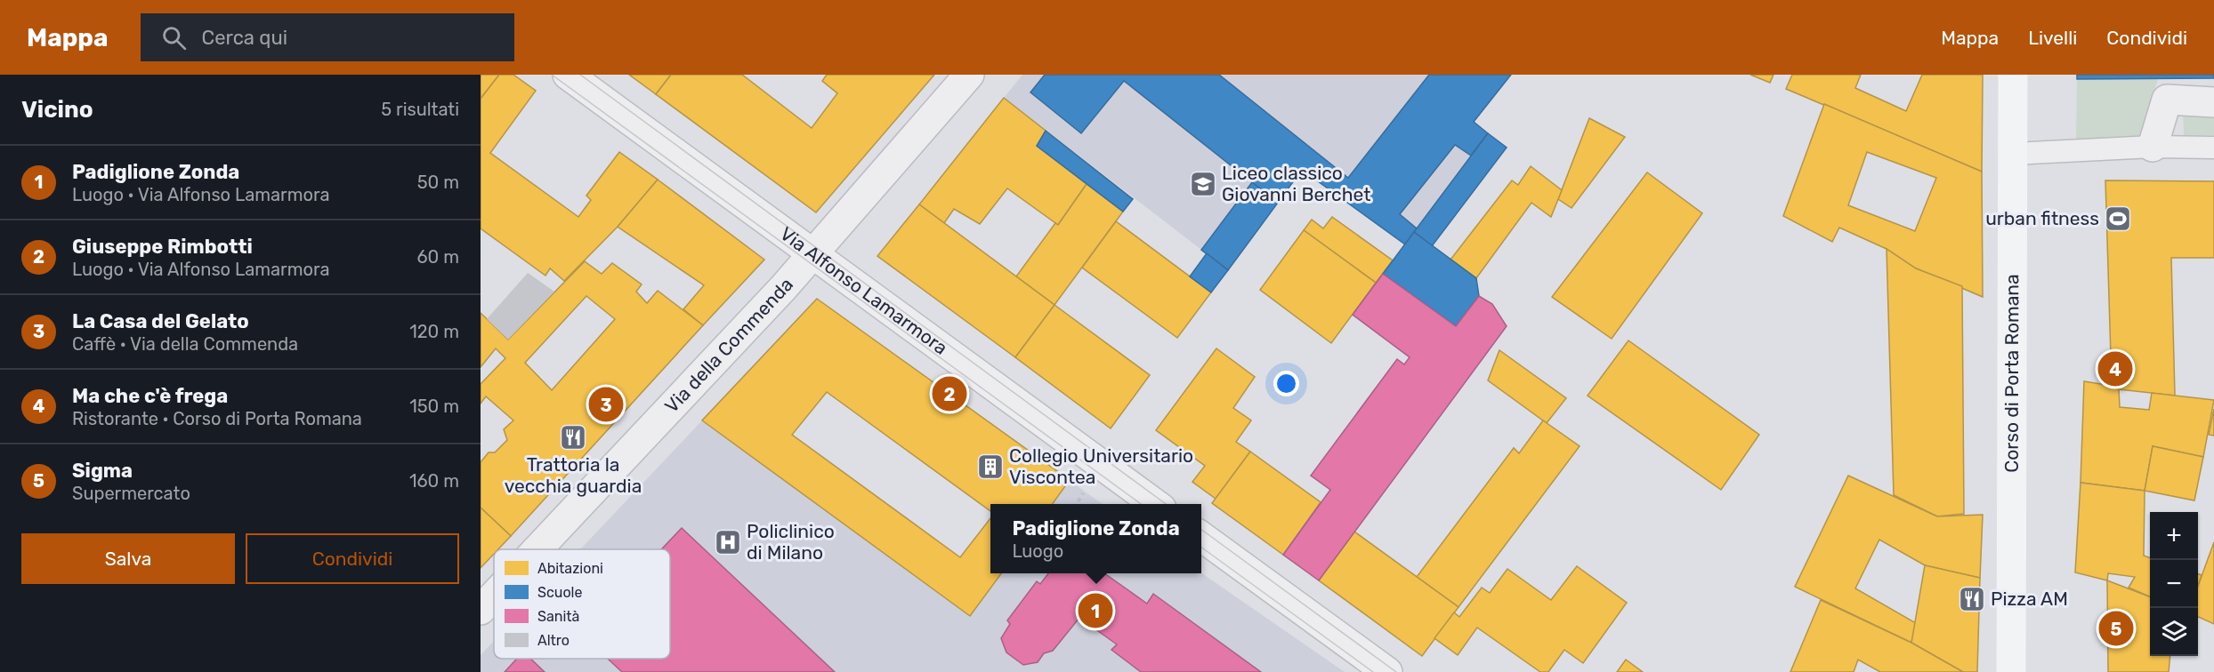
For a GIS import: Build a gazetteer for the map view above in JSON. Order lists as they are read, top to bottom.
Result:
{
  "streets": {
    "street": ["Via Alfonso Lamarmora", "Via della Commenda", "Corso di Porta Romana"]
  },
  "crossings": [
    ["Via Alfonso Lamarmora", "Via della Commenda"]
  ],
  "places": {
    "school or university": ["Liceo classico Giovanni Berchet"],
    "sports": ["urban fitness"],
    "restaurant": ["Trattoria la vecchia guardia", "Pizza AM"],
    "building": ["Collegio Universitario Viscontea"],
    "hospital": ["Policlinico di Milano"]
  },
  "legend": [
    "Abitazioni",
    "Scuole",
    "Sanità",
    "Altro"
  ],
  "page": {
    "header": "Mappa",
    "search": "Cerca qui",
    "nav": ["Mappa", "Livelli", "Condividi"],
    "heading": ["Vicino", "5 risultati"],
    "list": [
      {
        "mark": "1",
        "name": "Padiglione Zonda",
        "note": "Luogo · Via Alfonso Lamarmora",
        "value": "50 m"
      },
      {
        "mark": "2",
        "name": "Giuseppe Rimbotti",
        "note": "Luogo · Via Alfonso Lamarmora",
        "value": "60 m"
      },
      {
        "mark": "3",
        "name": "La Casa del Gelato",
        "note": "Caffè · Via della Commenda",
        "value": "120 m"
      },
      {
        "mark": "4",
        "name": "Ma che c'è frega",
        "note": "Ristorante · Corso di Porta Romana",
        "value": "150 m"
      },
      {
        "mark": "5",
        "name": "Sigma",
        "note": "Supermercato",
        "value": "160 m"
      }
    ],
    "pins": [
      "4",
      "2",
      "3",
      "1",
      "5"
    ],
    "popup": ["Padiglione Zonda", "Luogo"],
    "map_buttons": ["+", "−"],
    "buttons": ["Salva", "Condividi"]
  }
}
